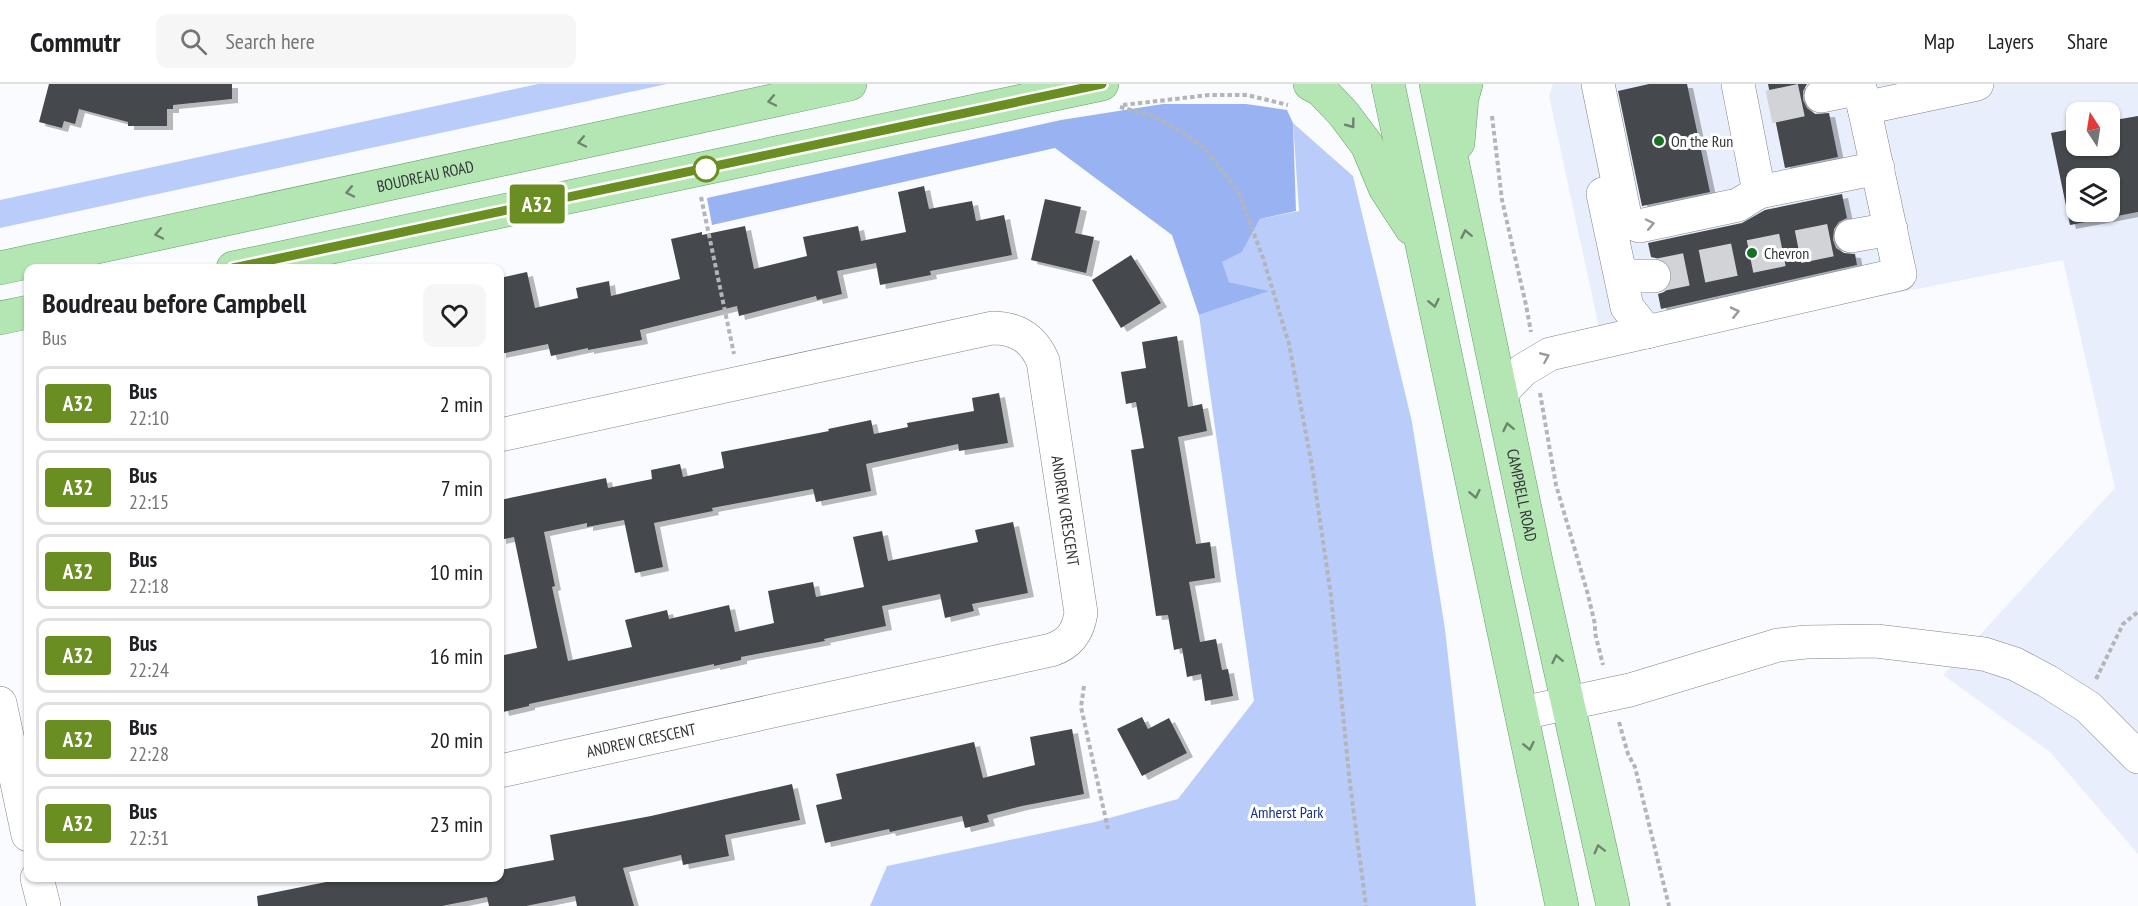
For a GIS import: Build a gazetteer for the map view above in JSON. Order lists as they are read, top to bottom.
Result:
{
  "streets": {
    "main road": ["BOUDREAU ROAD", "CAMPBELL ROAD"],
    "street": ["ANDREW CRESCENT"]
  },
  "parks": ["Amherst Park"],
  "places": ["On the Run", "Chevron"],
  "lines": ["bus line A32"],
  "north": "top",
  "page": {
    "header": "Commutr",
    "search": "Search here",
    "nav": ["Map", "Layers", "Share"],
    "on_map": "A32",
    "heading": ["Boudreau before Campbell", "Bus"],
    "list": [
      {
        "mark": "A32",
        "name": "Bus",
        "note": "22:10",
        "value": "2 min"
      },
      {
        "mark": "A32",
        "name": "Bus",
        "note": "22:15",
        "value": "7 min"
      },
      {
        "mark": "A32",
        "name": "Bus",
        "note": "22:18",
        "value": "10 min"
      },
      {
        "mark": "A32",
        "name": "Bus",
        "note": "22:24",
        "value": "16 min"
      },
      {
        "mark": "A32",
        "name": "Bus",
        "note": "22:28",
        "value": "20 min"
      },
      {
        "mark": "A32",
        "name": "Bus",
        "note": "22:31",
        "value": "23 min"
      }
    ]
  }
}
